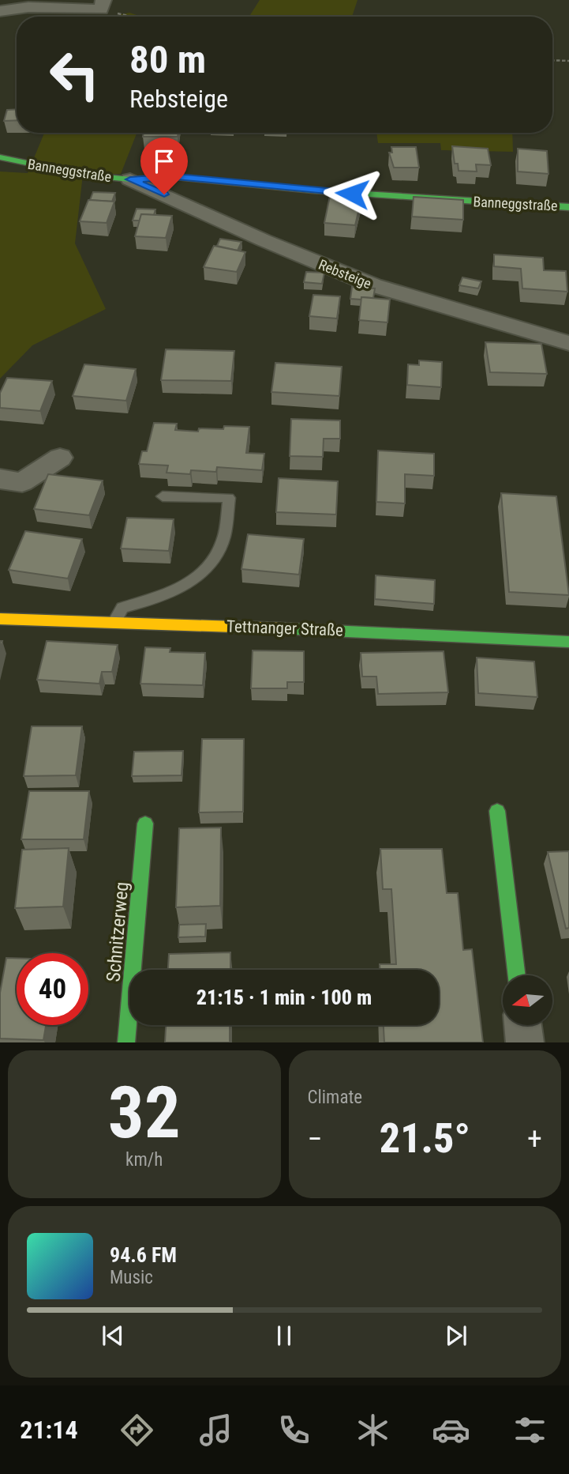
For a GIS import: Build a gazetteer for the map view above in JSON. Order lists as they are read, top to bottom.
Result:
{
  "streets": {
    "street": [
      "Banneggstraße",
      "Rebsteige",
      "Tettnanger Straße",
      "Schnitzerweg"
    ]
  },
  "crossings": [
    ["Banneggstraße", "Rebsteige"]
  ],
  "north": "left",
  "page": {
    "turn": ["80 m", "Rebsteige"],
    "limit": "40",
    "trip": "21:15 · 1 min · 100 m",
    "tile": [
      ["32", "km/h"],
      "Climate"
    ],
    "heat": ["−", "21.5°", "+"],
    "song": ["94.6 FM", "Music"],
    "tabs": "21:14"
  }
}
